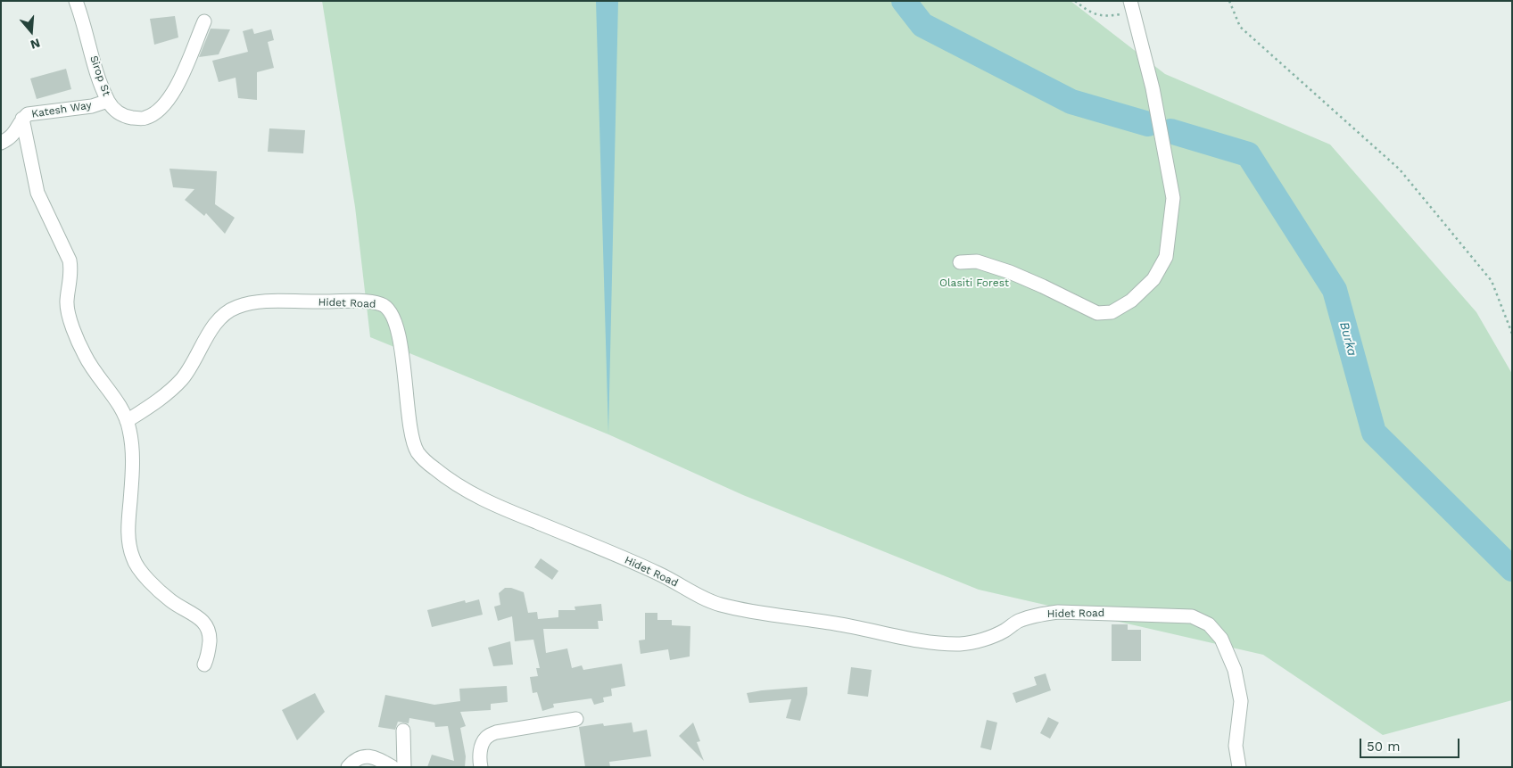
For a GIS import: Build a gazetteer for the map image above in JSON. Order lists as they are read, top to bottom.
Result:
{
  "streets": {
    "street": ["Sirop St", "Katesh Way", "Hidet Road"]
  },
  "crossings": [
    ["Sirop St", "Katesh Way"]
  ],
  "water": ["Burka"],
  "parks": ["Olasiti Forest"],
  "scale_bar": "50 m",
  "north": "bottom"
}
